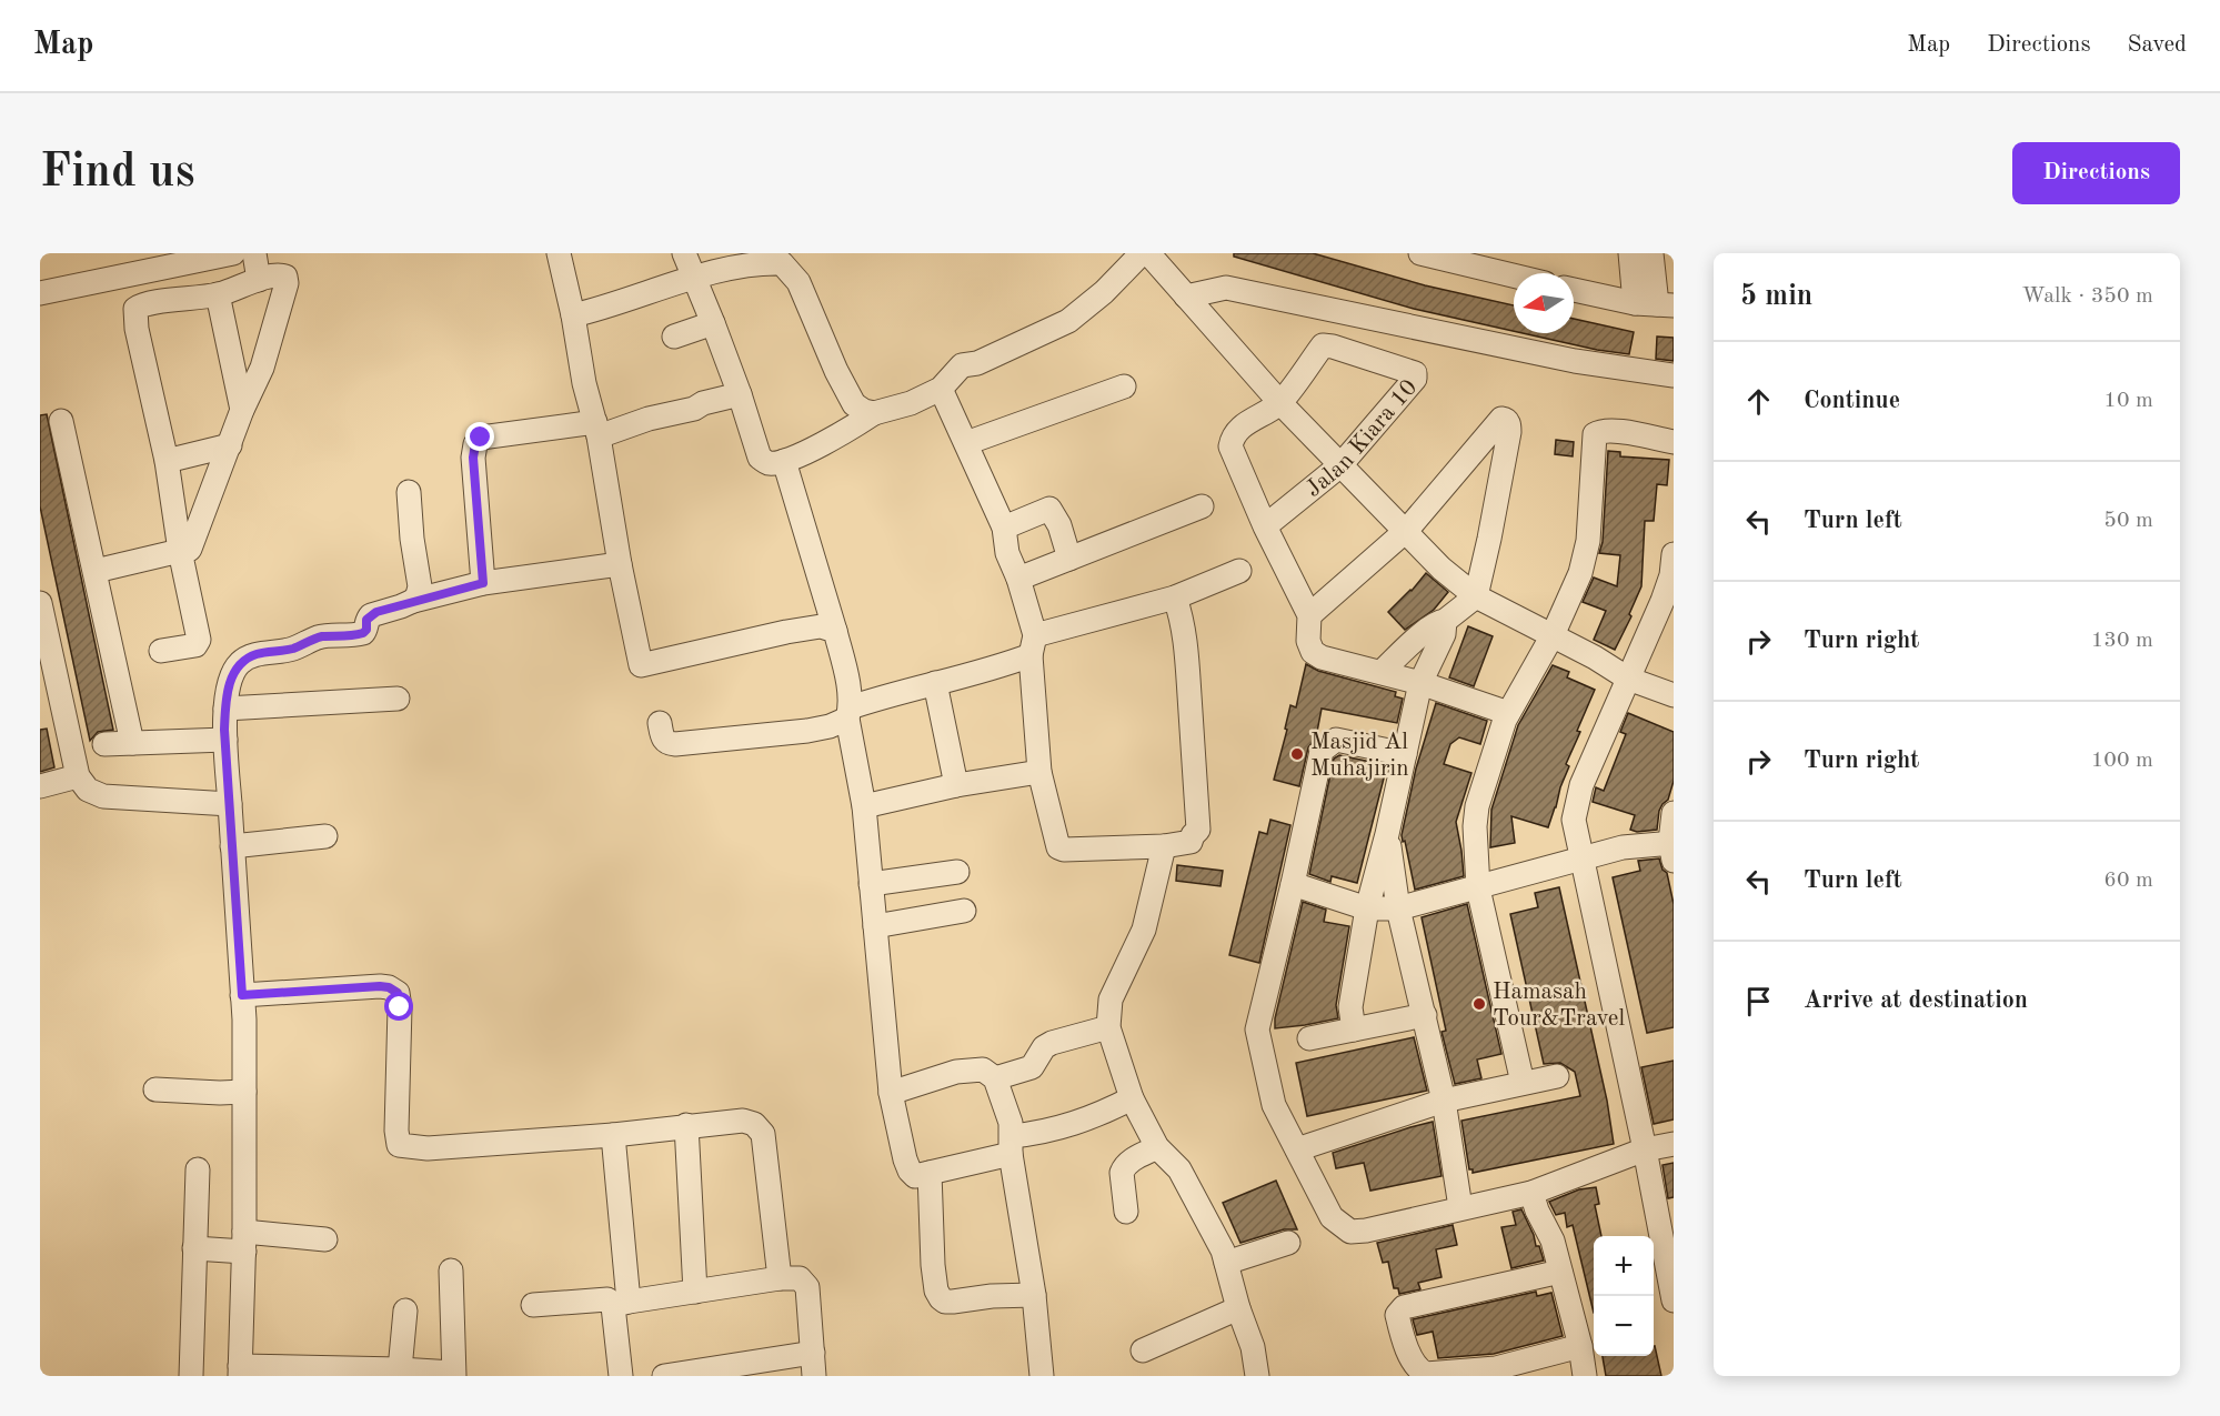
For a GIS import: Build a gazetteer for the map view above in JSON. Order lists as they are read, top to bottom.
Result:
{
  "streets": {
    "street": ["Jalan Kiara 10"]
  },
  "places": ["Masjid Al Muhajirin", "Hamasah Tour&Travel"],
  "north": "left",
  "page": {
    "header": "Map",
    "nav": ["Map", "Directions", "Saved"],
    "buttons": "Directions",
    "title": "Find us",
    "heading": ["5 min", "Walk · 350 m"],
    "list": [
      ["Continue", "10 m"],
      ["Turn left", "50 m"],
      ["Turn right", "130 m"],
      ["Turn right", "100 m"],
      ["Turn left", "60 m"],
      "Arrive at destination"
    ],
    "map_buttons": ["+", "−"]
  }
}
